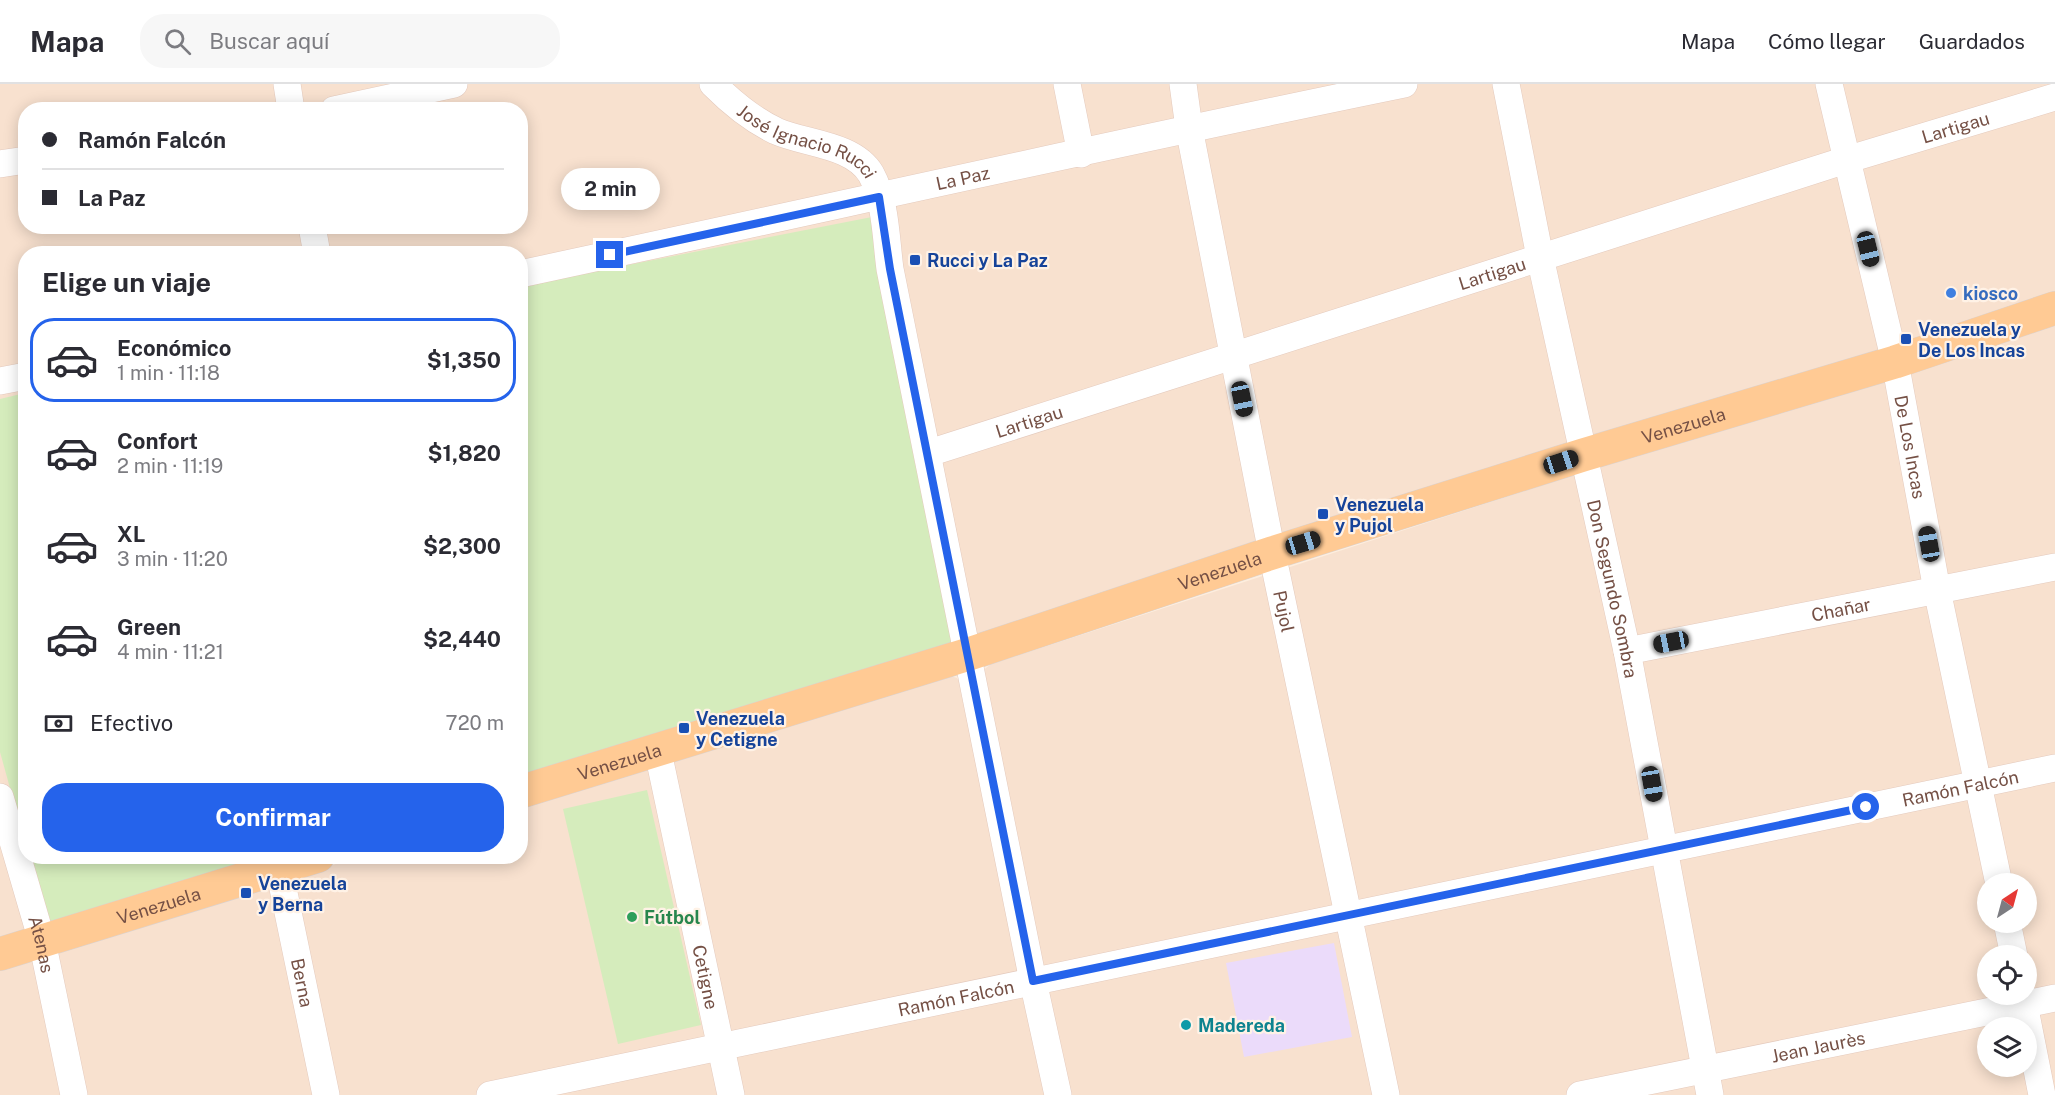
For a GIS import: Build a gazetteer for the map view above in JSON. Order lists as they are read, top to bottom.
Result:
{
  "streets": {
    "main road": ["Venezuela"],
    "street": [
      "Lartigau",
      "José Ignacio Rucci",
      "La Paz",
      "De Los Incas",
      "Don Segundo Sombra",
      "Chañar",
      "Pujol",
      "Ramón Falcón",
      "Atenas",
      "Cetigne",
      "Berna",
      "Jean Jaurès"
    ]
  },
  "crossings": [
    ["Lartigau", "José Ignacio Rucci"],
    ["Lartigau", "De Los Incas"],
    ["Lartigau", "Don Segundo Sombra"],
    ["Lartigau", "Pujol"],
    ["José Ignacio Rucci", "La Paz"],
    ["José Ignacio Rucci", "Venezuela"],
    ["José Ignacio Rucci", "Ramón Falcón"],
    ["La Paz", "Pujol"],
    ["Venezuela", "De Los Incas"],
    ["Venezuela", "Don Segundo Sombra"],
    ["Venezuela", "Pujol"],
    ["Venezuela", "Atenas"],
    ["Venezuela", "Cetigne"],
    ["Venezuela", "Berna"],
    ["De Los Incas", "Chañar"],
    ["De Los Incas", "Ramón Falcón"],
    ["Don Segundo Sombra", "Chañar"],
    ["Don Segundo Sombra", "Ramón Falcón"],
    ["Don Segundo Sombra", "Jean Jaurès"],
    ["Pujol", "Ramón Falcón"],
    ["Ramón Falcón", "Cetigne"]
  ],
  "places": {
    "transit": [
      "Rucci y La Paz",
      "Venezuela y De Los Incas",
      "Venezuela y Pujol",
      "Venezuela y Cetigne",
      "Venezuela y Berna"
    ],
    "other": ["kiosco", "Fútbol", "Madereda"]
  },
  "north": "top right",
  "page": {
    "header": "Mapa",
    "search": "Buscar aquí",
    "nav": ["Mapa", "Cómo llegar", "Guardados"],
    "banner": ["Ramón Falcón", "La Paz"],
    "bubble": "2 min",
    "heading": "Elige un viaje",
    "list": [
      {
        "name": "Económico",
        "note": "1 min · 11:18",
        "value": "$1,350"
      },
      {
        "name": "Confort",
        "note": "2 min · 11:19",
        "value": "$1,820"
      },
      {
        "name": "XL",
        "note": "3 min · 11:20",
        "value": "$2,300"
      },
      {
        "name": "Green",
        "note": "4 min · 11:21",
        "value": "$2,440"
      }
    ],
    "pay": ["Efectivo", "720 m"],
    "buttons": "Confirmar"
  }
}
